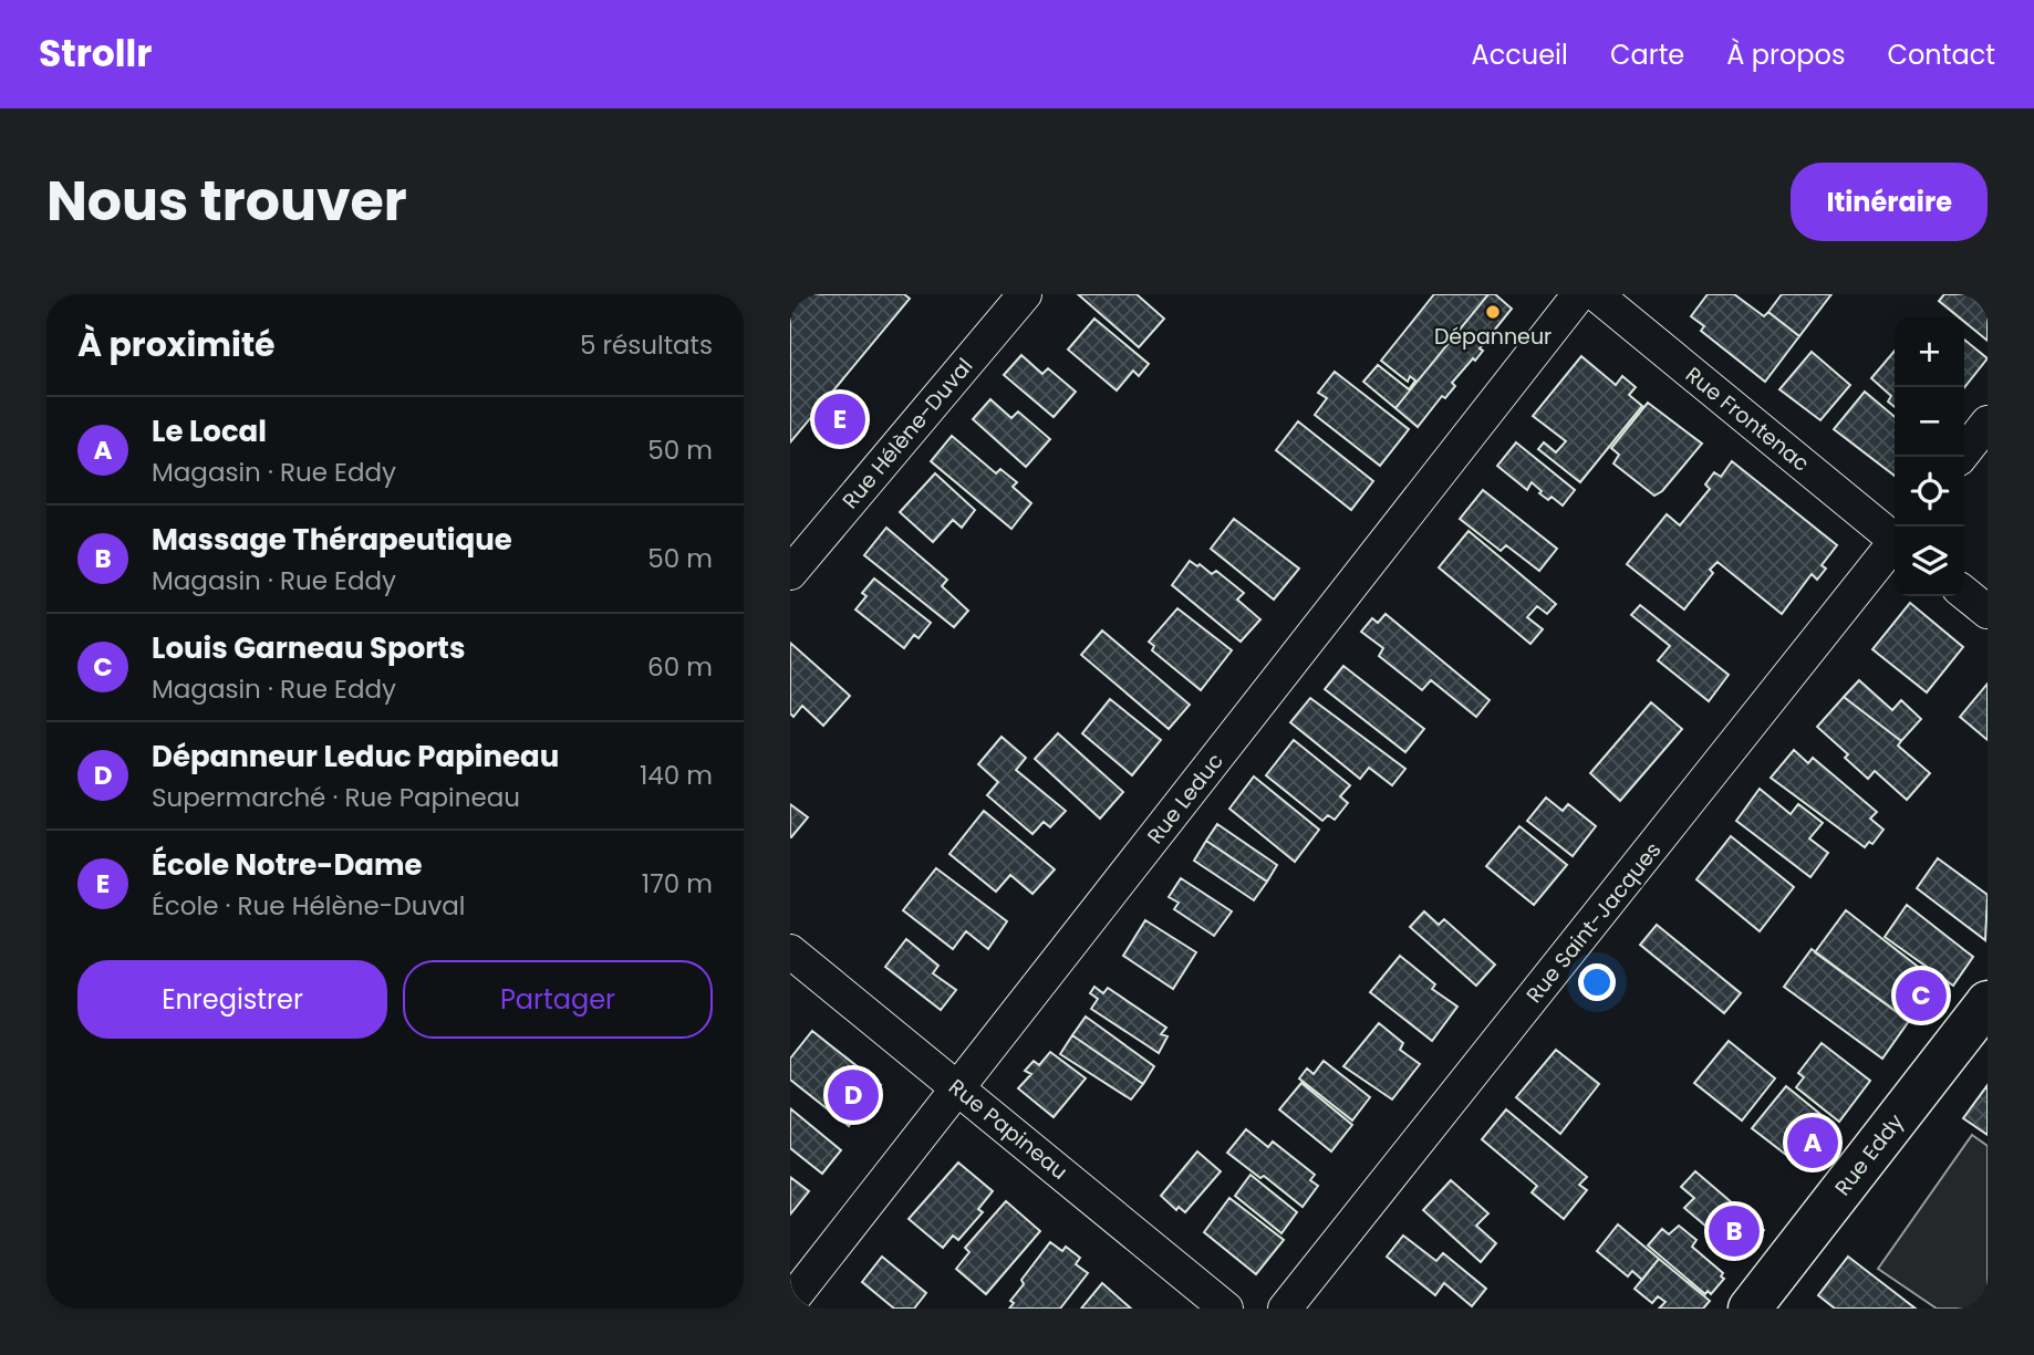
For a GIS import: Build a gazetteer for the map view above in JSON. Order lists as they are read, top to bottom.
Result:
{
  "streets": {
    "main road": ["Rue Eddy"],
    "street": [
      "Rue Frontenac",
      "Rue Hélène-Duval",
      "Rue Leduc",
      "Rue Saint-Jacques",
      "Rue Papineau"
    ]
  },
  "crossings": [
    ["Rue Leduc", "Rue Papineau"]
  ],
  "places": ["Dépanneur"],
  "page": {
    "header": "Strollr",
    "nav": [
      "Accueil",
      "Carte",
      "À propos",
      "Contact"
    ],
    "title": "Nous trouver",
    "buttons": [
      "Itinéraire",
      ["Enregistrer", "Partager"]
    ],
    "heading": ["À proximité", "5 résultats"],
    "map_buttons": ["+", "−"],
    "pins": [
      "E",
      "C",
      "D",
      "A",
      "B"
    ],
    "list": [
      {
        "mark": "A",
        "name": "Le Local",
        "note": "Magasin · Rue Eddy",
        "value": "50 m"
      },
      {
        "mark": "B",
        "name": "Massage Thérapeutique",
        "note": "Magasin · Rue Eddy",
        "value": "50 m"
      },
      {
        "mark": "C",
        "name": "Louis Garneau Sports",
        "note": "Magasin · Rue Eddy",
        "value": "60 m"
      },
      {
        "mark": "D",
        "name": "Dépanneur Leduc Papineau",
        "note": "Supermarché · Rue Papineau",
        "value": "140 m"
      },
      {
        "mark": "E",
        "name": "École Notre-Dame",
        "note": "École · Rue Hélène-Duval",
        "value": "170 m"
      }
    ]
  }
}
